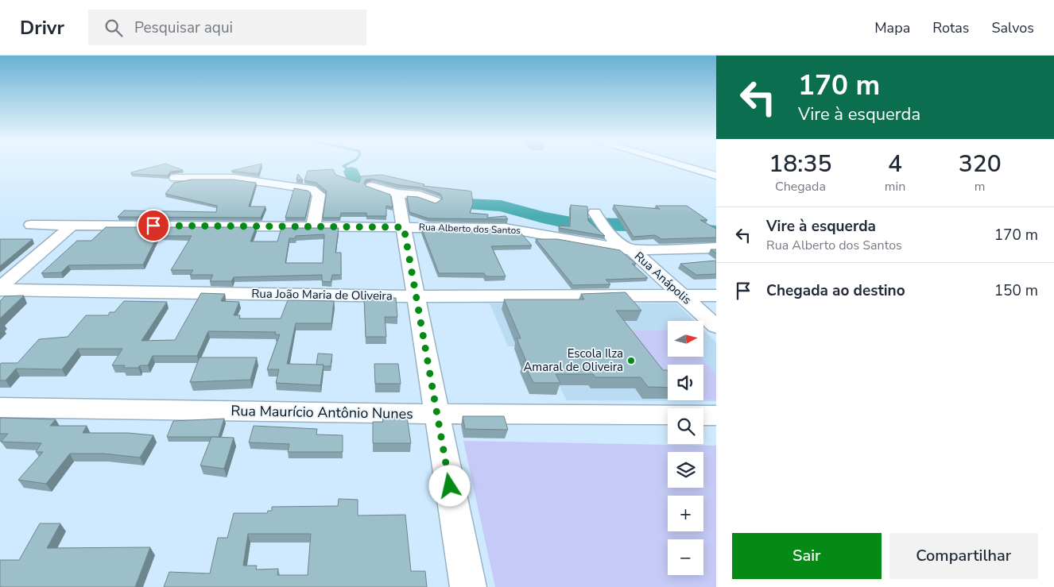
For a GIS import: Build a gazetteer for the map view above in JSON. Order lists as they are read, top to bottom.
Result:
{
  "streets": {
    "street": [
      "Rua Alberto dos Santos",
      "Rua Anápolis",
      "Rua João Maria de Oliveira",
      "Rua Maurício Antônio Nunes"
    ]
  },
  "crossings": [
    ["Rua Alberto dos Santos", "Rua Anápolis"],
    ["Rua Anápolis", "Rua João Maria de Oliveira"]
  ],
  "places": ["Escola Ilza Amaral de Oliveira"],
  "north": "right",
  "page": {
    "header": "Drivr",
    "search": "Pesquisar aqui",
    "nav": ["Mapa", "Rotas", "Salvos"],
    "turn": ["170 m", "Vire à esquerda"],
    "eta": [
      "18:35",
      "Chegada",
      "4",
      "min",
      "320",
      "m"
    ],
    "list": [
      {
        "name": "Vire à esquerda",
        "note": "Rua Alberto dos Santos",
        "value": "170 m"
      },
      {
        "name": "Chegada ao destino",
        "value": "150 m"
      }
    ],
    "map_buttons": ["+", "−"],
    "buttons": ["Sair", "Compartilhar"]
  }
}
